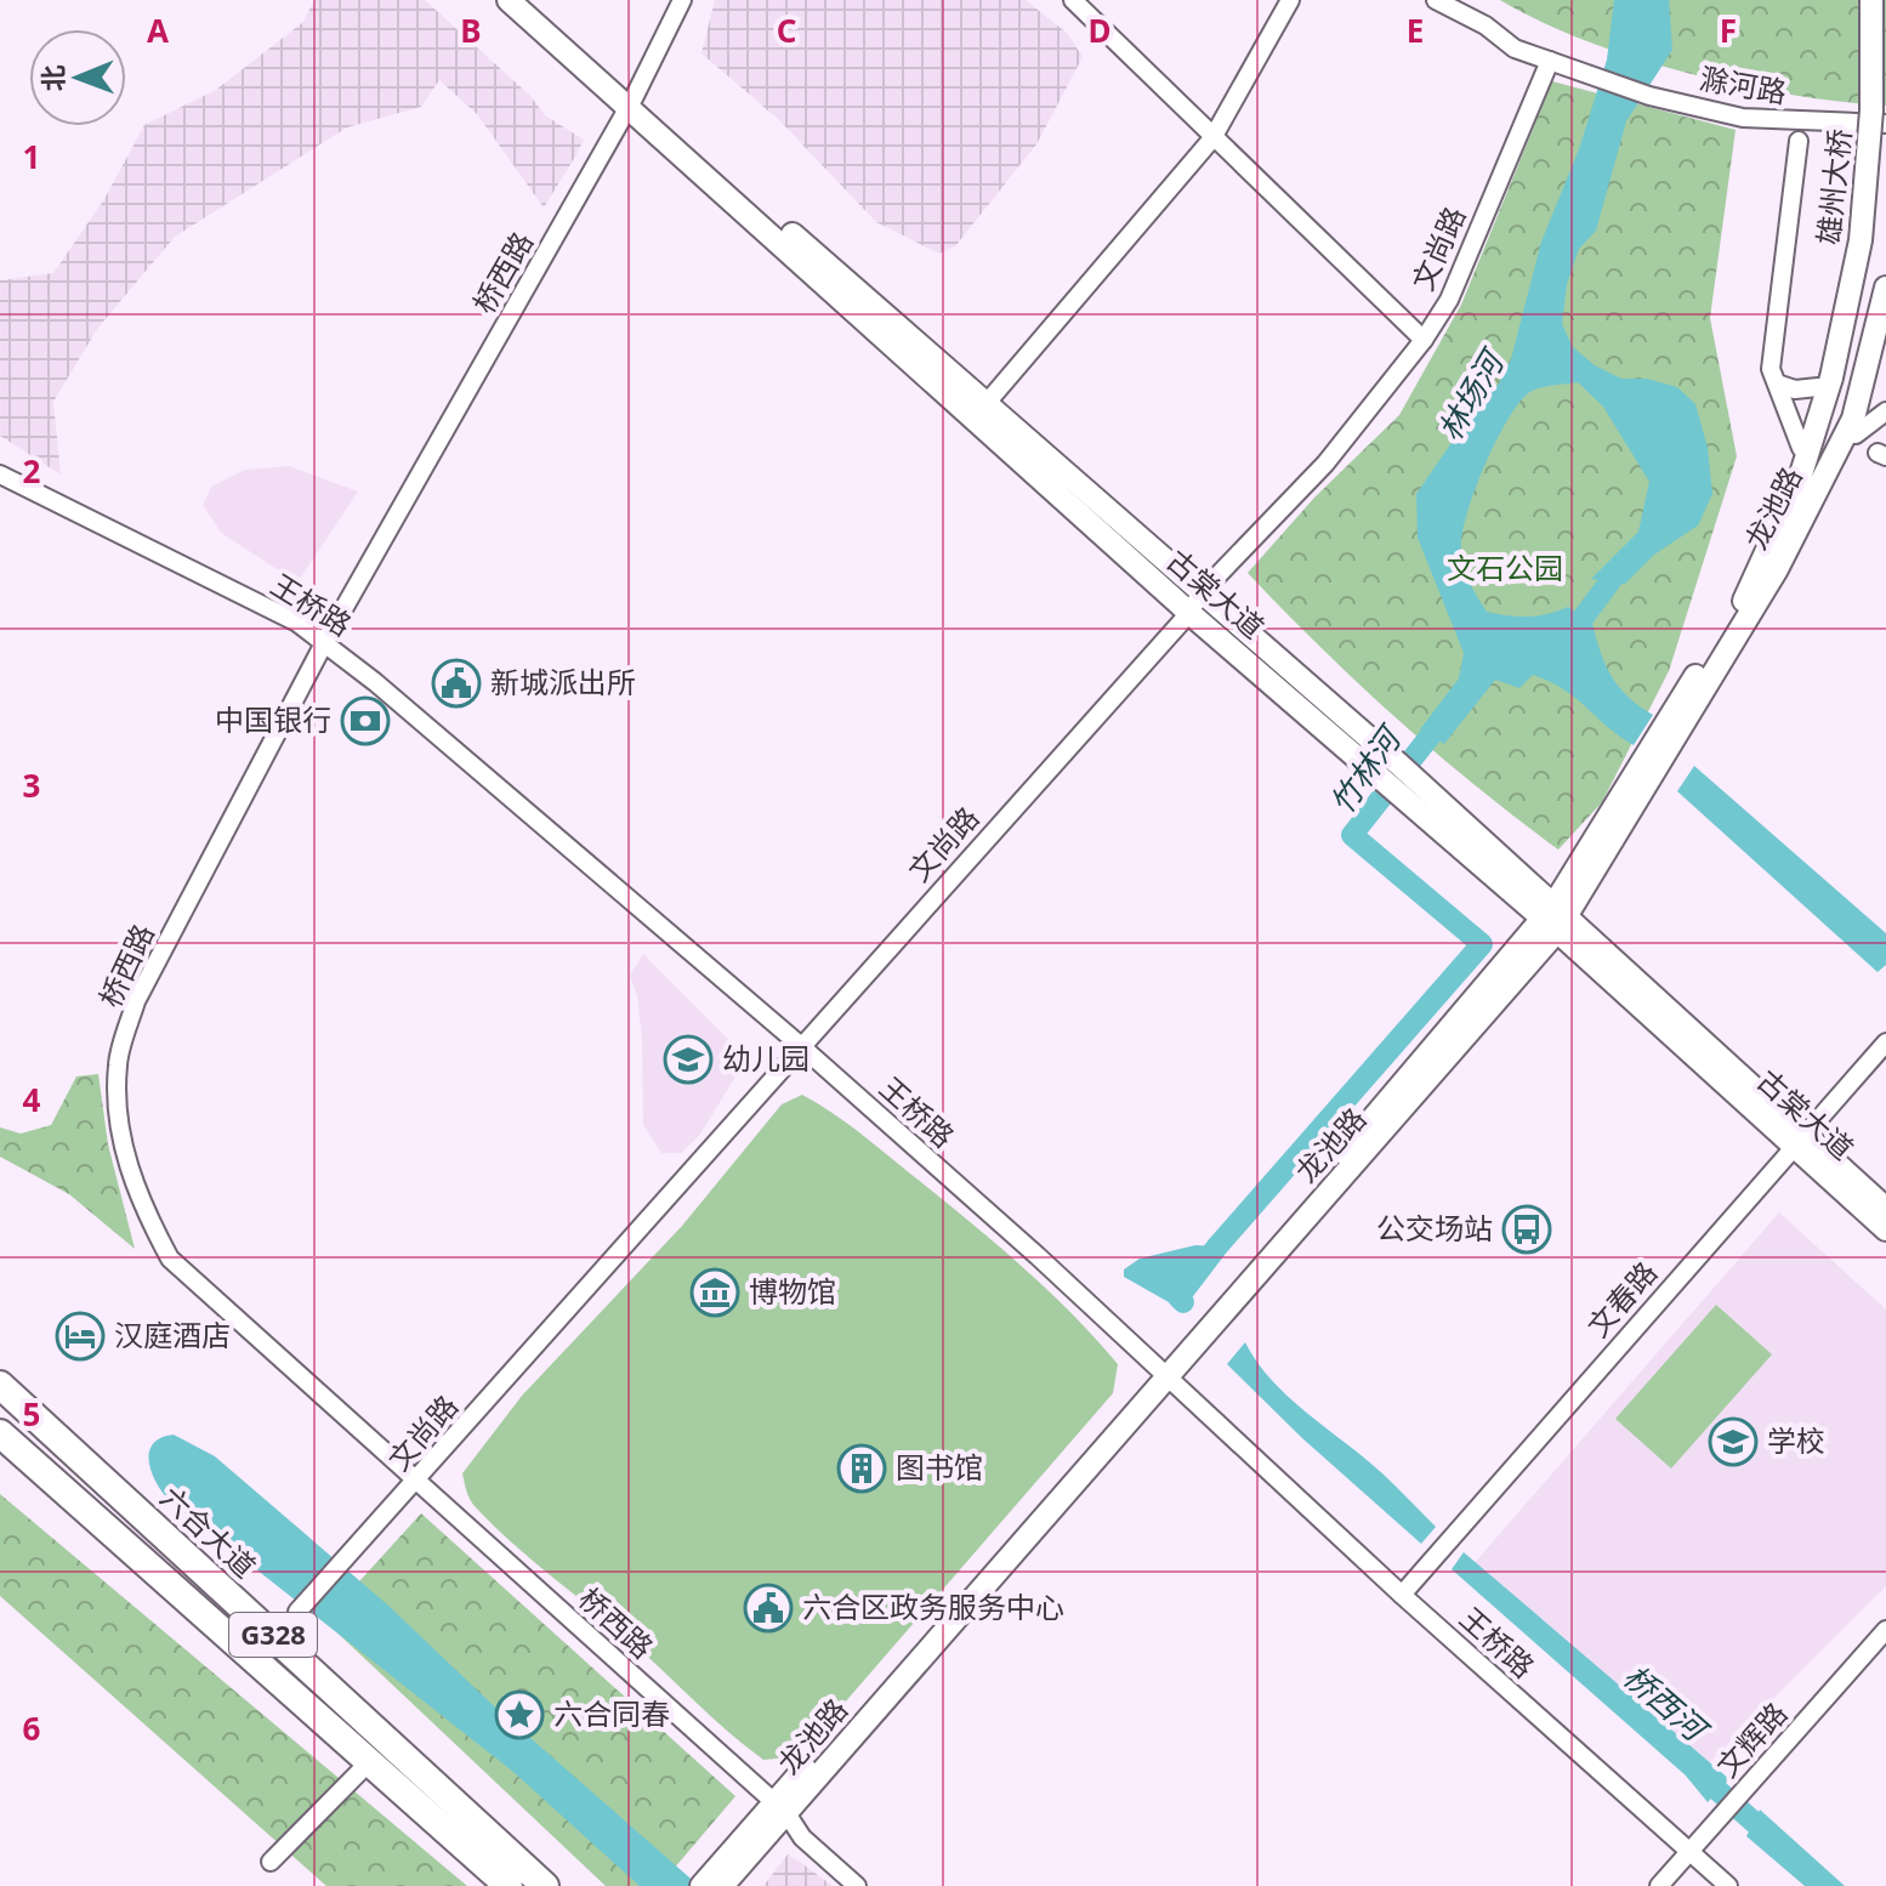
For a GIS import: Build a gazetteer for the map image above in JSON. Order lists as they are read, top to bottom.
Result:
{
  "streets": {
    "highway": ["六合大道", "G328"],
    "main road": ["雄州大桥", "龙池路", "古棠大道"],
    "street": [
      "滁河路",
      "文尚路",
      "桥西路",
      "王桥路",
      "文春路",
      "文辉路"
    ]
  },
  "crossings": [
    ["滁河路", "文尚路"],
    ["雄州大桥", "龙池路"],
    ["文尚路", "桥西路"],
    ["文尚路", "古棠大道"],
    ["文尚路", "王桥路"],
    ["桥西路", "龙池路"],
    ["桥西路", "古棠大道"],
    ["桥西路", "王桥路"],
    ["龙池路", "古棠大道"],
    ["龙池路", "王桥路"],
    ["古棠大道", "文春路"],
    ["王桥路", "文春路"],
    ["王桥路", "文辉路"]
  ],
  "water": ["林场河", "竹林河", "桥西河"],
  "parks": ["文石公园"],
  "places": {
    "public building": ["新城派出所", "六合区政务服务中心"],
    "bank": ["中国银行"],
    "school or university": ["幼儿园", "学校"],
    "bus stop": ["公交场站"],
    "museum": ["博物馆"],
    "hotel": ["汉庭酒店"],
    "building": ["图书馆"],
    "place": ["六合同春"]
  },
  "north": "left",
  "grid": {
    "columns": [
      "A",
      "B",
      "C",
      "D",
      "E",
      "F"
    ],
    "rows": [
      "1",
      "2",
      "3",
      "4",
      "5",
      "6"
    ]
  }
}
